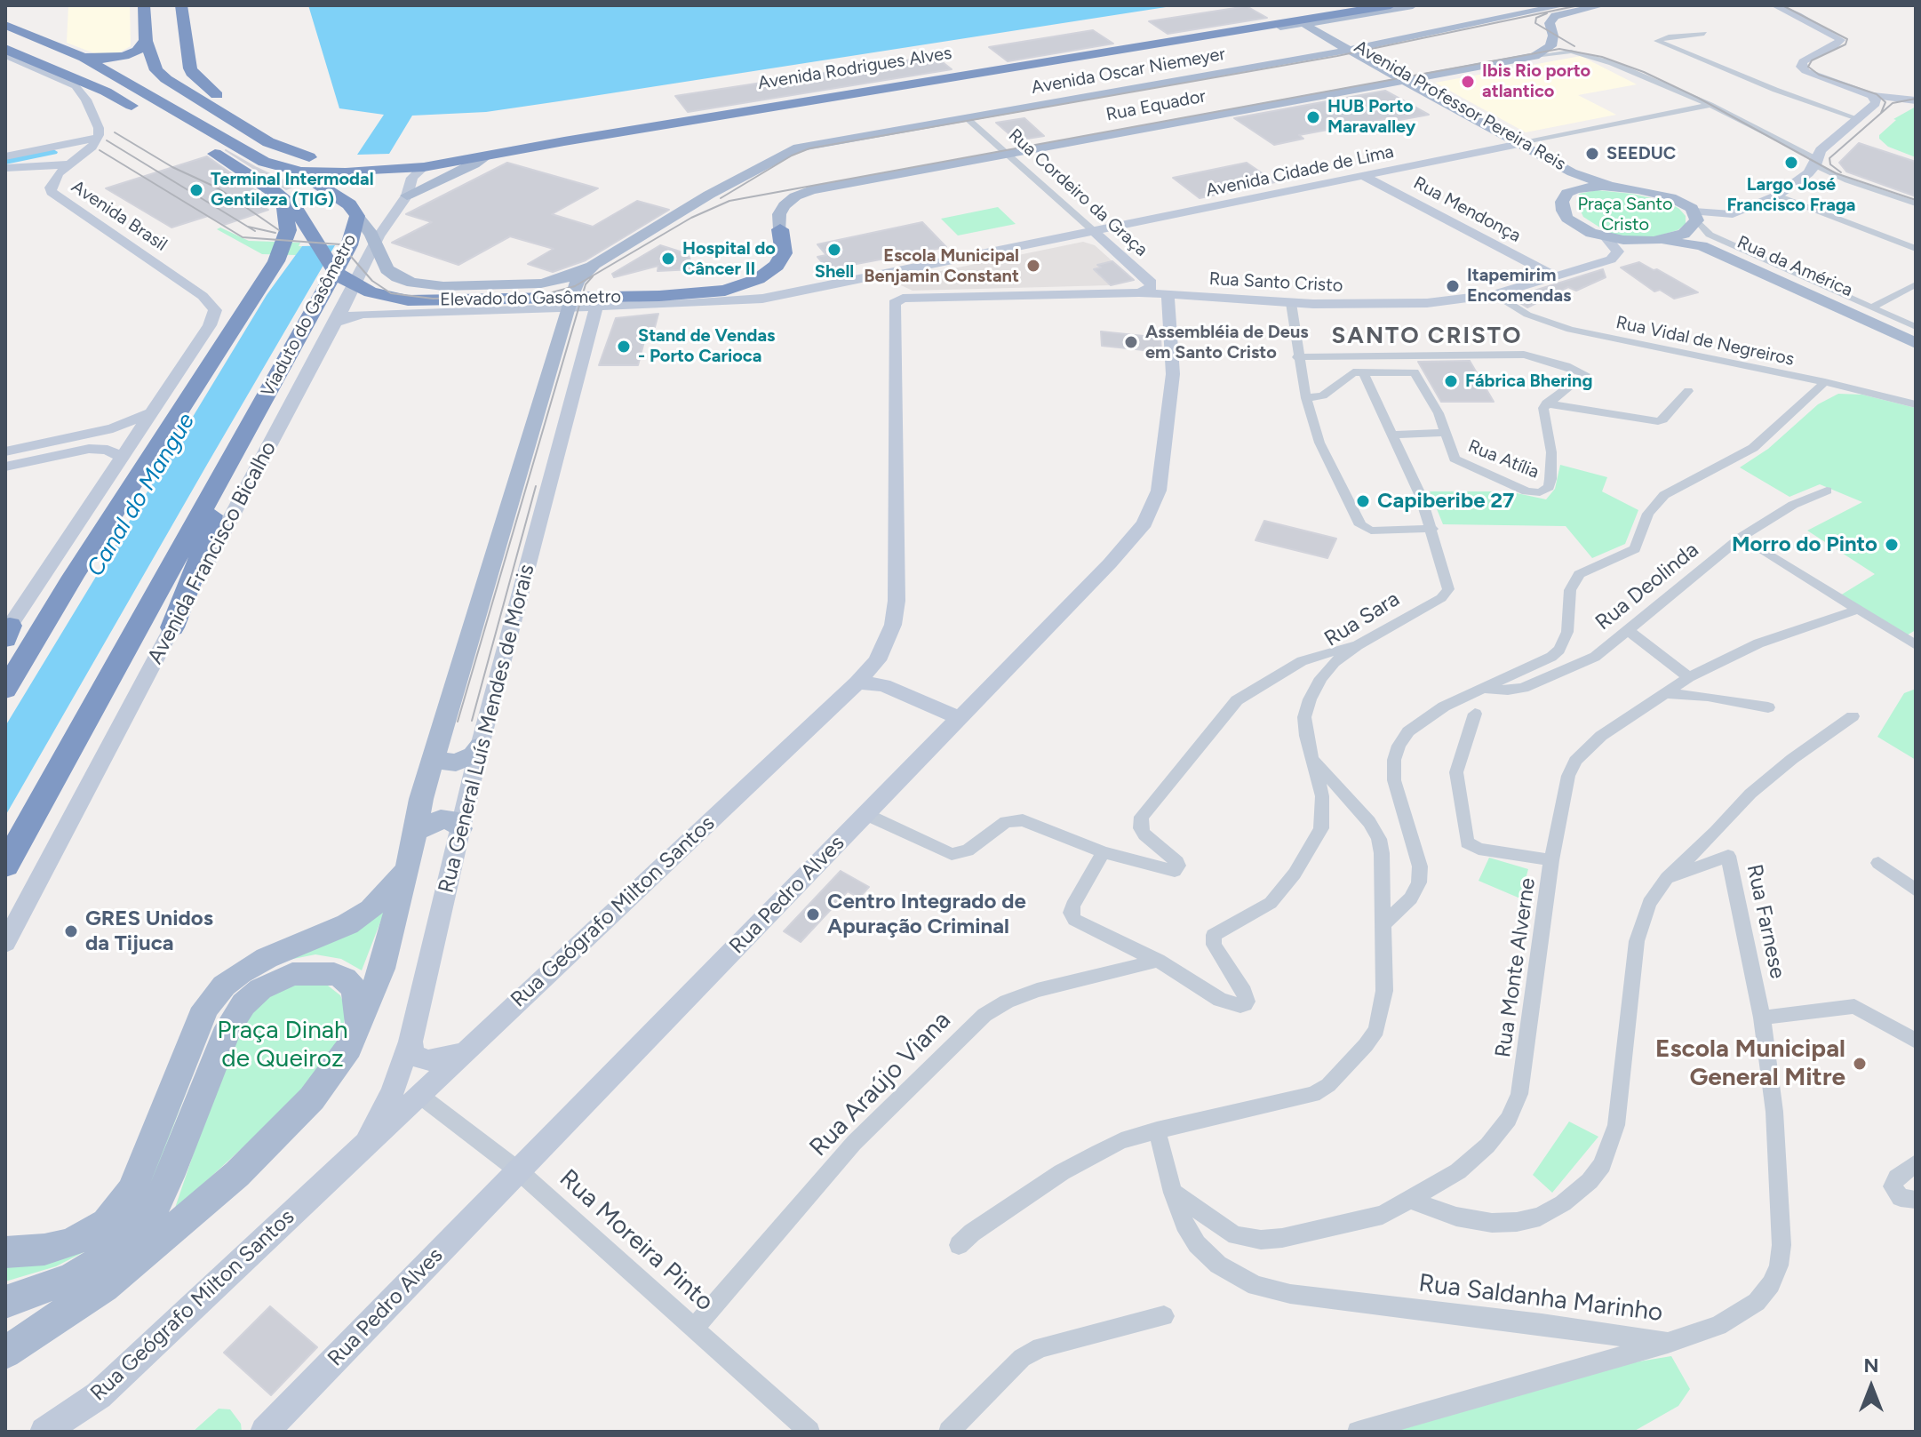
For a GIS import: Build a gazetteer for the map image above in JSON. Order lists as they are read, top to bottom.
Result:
{
  "streets": {
    "highway": [
      "Avenida Rodrigues Alves",
      "Elevado do Gasômetro",
      "Viaduto do Gasômetro",
      "Avenida Francisco Bicalho"
    ],
    "main road": [
      "Avenida Oscar Niemeyer",
      "Rua Equador",
      "Avenida Professor Pereira Reis",
      "Avenida Cidade de Lima",
      "Rua Cordeiro da Graça",
      "Rua Mendonça",
      "Avenida Brasil",
      "Rua da América",
      "Rua Santo Cristo",
      "Rua General Luís Mendes de Morais",
      "Rua Pedro Alves",
      "Rua Geógrafo Milton Santos"
    ],
    "street": [
      "Rua Vidal de Negreiros",
      "Rua Atília",
      "Rua Deolinda",
      "Rua Sara",
      "Rua Farnese",
      "Rua Monte Alverne",
      "Rua Araújo Viana",
      "Rua Moreira Pinto",
      "Rua Saldanha Marinho"
    ]
  },
  "crossings": [
    ["Avenida Rodrigues Alves", "Avenida Professor Pereira Reis"],
    ["Avenida Rodrigues Alves", "Avenida Francisco Bicalho"],
    ["Avenida Oscar Niemeyer", "Avenida Professor Pereira Reis"],
    ["Avenida Oscar Niemeyer", "Rua Cordeiro da Graça"],
    ["Rua Equador", "Avenida Professor Pereira Reis"],
    ["Rua Equador", "Rua Cordeiro da Graça"],
    ["Rua Equador", "Elevado do Gasômetro"],
    ["Avenida Professor Pereira Reis", "Avenida Cidade de Lima"],
    ["Avenida Cidade de Lima", "Rua Cordeiro da Graça"],
    ["Avenida Cidade de Lima", "Rua Mendonça"],
    ["Avenida Cidade de Lima", "Avenida Francisco Bicalho"],
    ["Avenida Cidade de Lima", "Rua General Luís Mendes de Morais"],
    ["Rua Cordeiro da Graça", "Rua Santo Cristo"],
    ["Rua Mendonça", "Rua Santo Cristo"],
    ["Rua Santo Cristo", "Rua Vidal de Negreiros"],
    ["Rua Santo Cristo", "Rua Pedro Alves"],
    ["Rua Santo Cristo", "Rua Geógrafo Milton Santos"],
    ["Viaduto do Gasômetro", "Avenida Francisco Bicalho"],
    ["Rua Atília", "Rua Sara"],
    ["Rua Sara", "Rua Araújo Viana"],
    ["Rua General Luís Mendes de Morais", "Rua Geógrafo Milton Santos"],
    ["Rua Pedro Alves", "Rua Moreira Pinto"],
    ["Rua Geógrafo Milton Santos", "Rua Moreira Pinto"],
    ["Rua Farnese", "Rua Saldanha Marinho"],
    ["Rua Monte Alverne", "Rua Saldanha Marinho"],
    ["Rua Araújo Viana", "Rua Moreira Pinto"]
  ],
  "districts": ["SANTO CRISTO"],
  "water": ["Canal do Mangue"],
  "parks": ["Praça Santo Cristo", "Praça Dinah de Queiroz"],
  "places": [
    "Ibis Rio porto atlantico",
    "HUB Porto Maravalley",
    "SEEDUC",
    "Largo José Francisco Fraga",
    "Terminal Intermodal Gentileza (TIG)",
    "Shell",
    "Hospital do Câncer II",
    "Escola Municipal Benjamin Constant",
    "Itapemirim Encomendas",
    "Assembléia de Deus em Santo Cristo",
    "Stand de Vendas - Porto Carioca",
    "Fábrica Bhering",
    "Capiberibe 27",
    "Morro do Pinto",
    "Centro Integrado de Apuração Criminal",
    "GRES Unidos da Tijuca",
    "Escola Municipal General Mitre"
  ],
  "north": "top"
}
